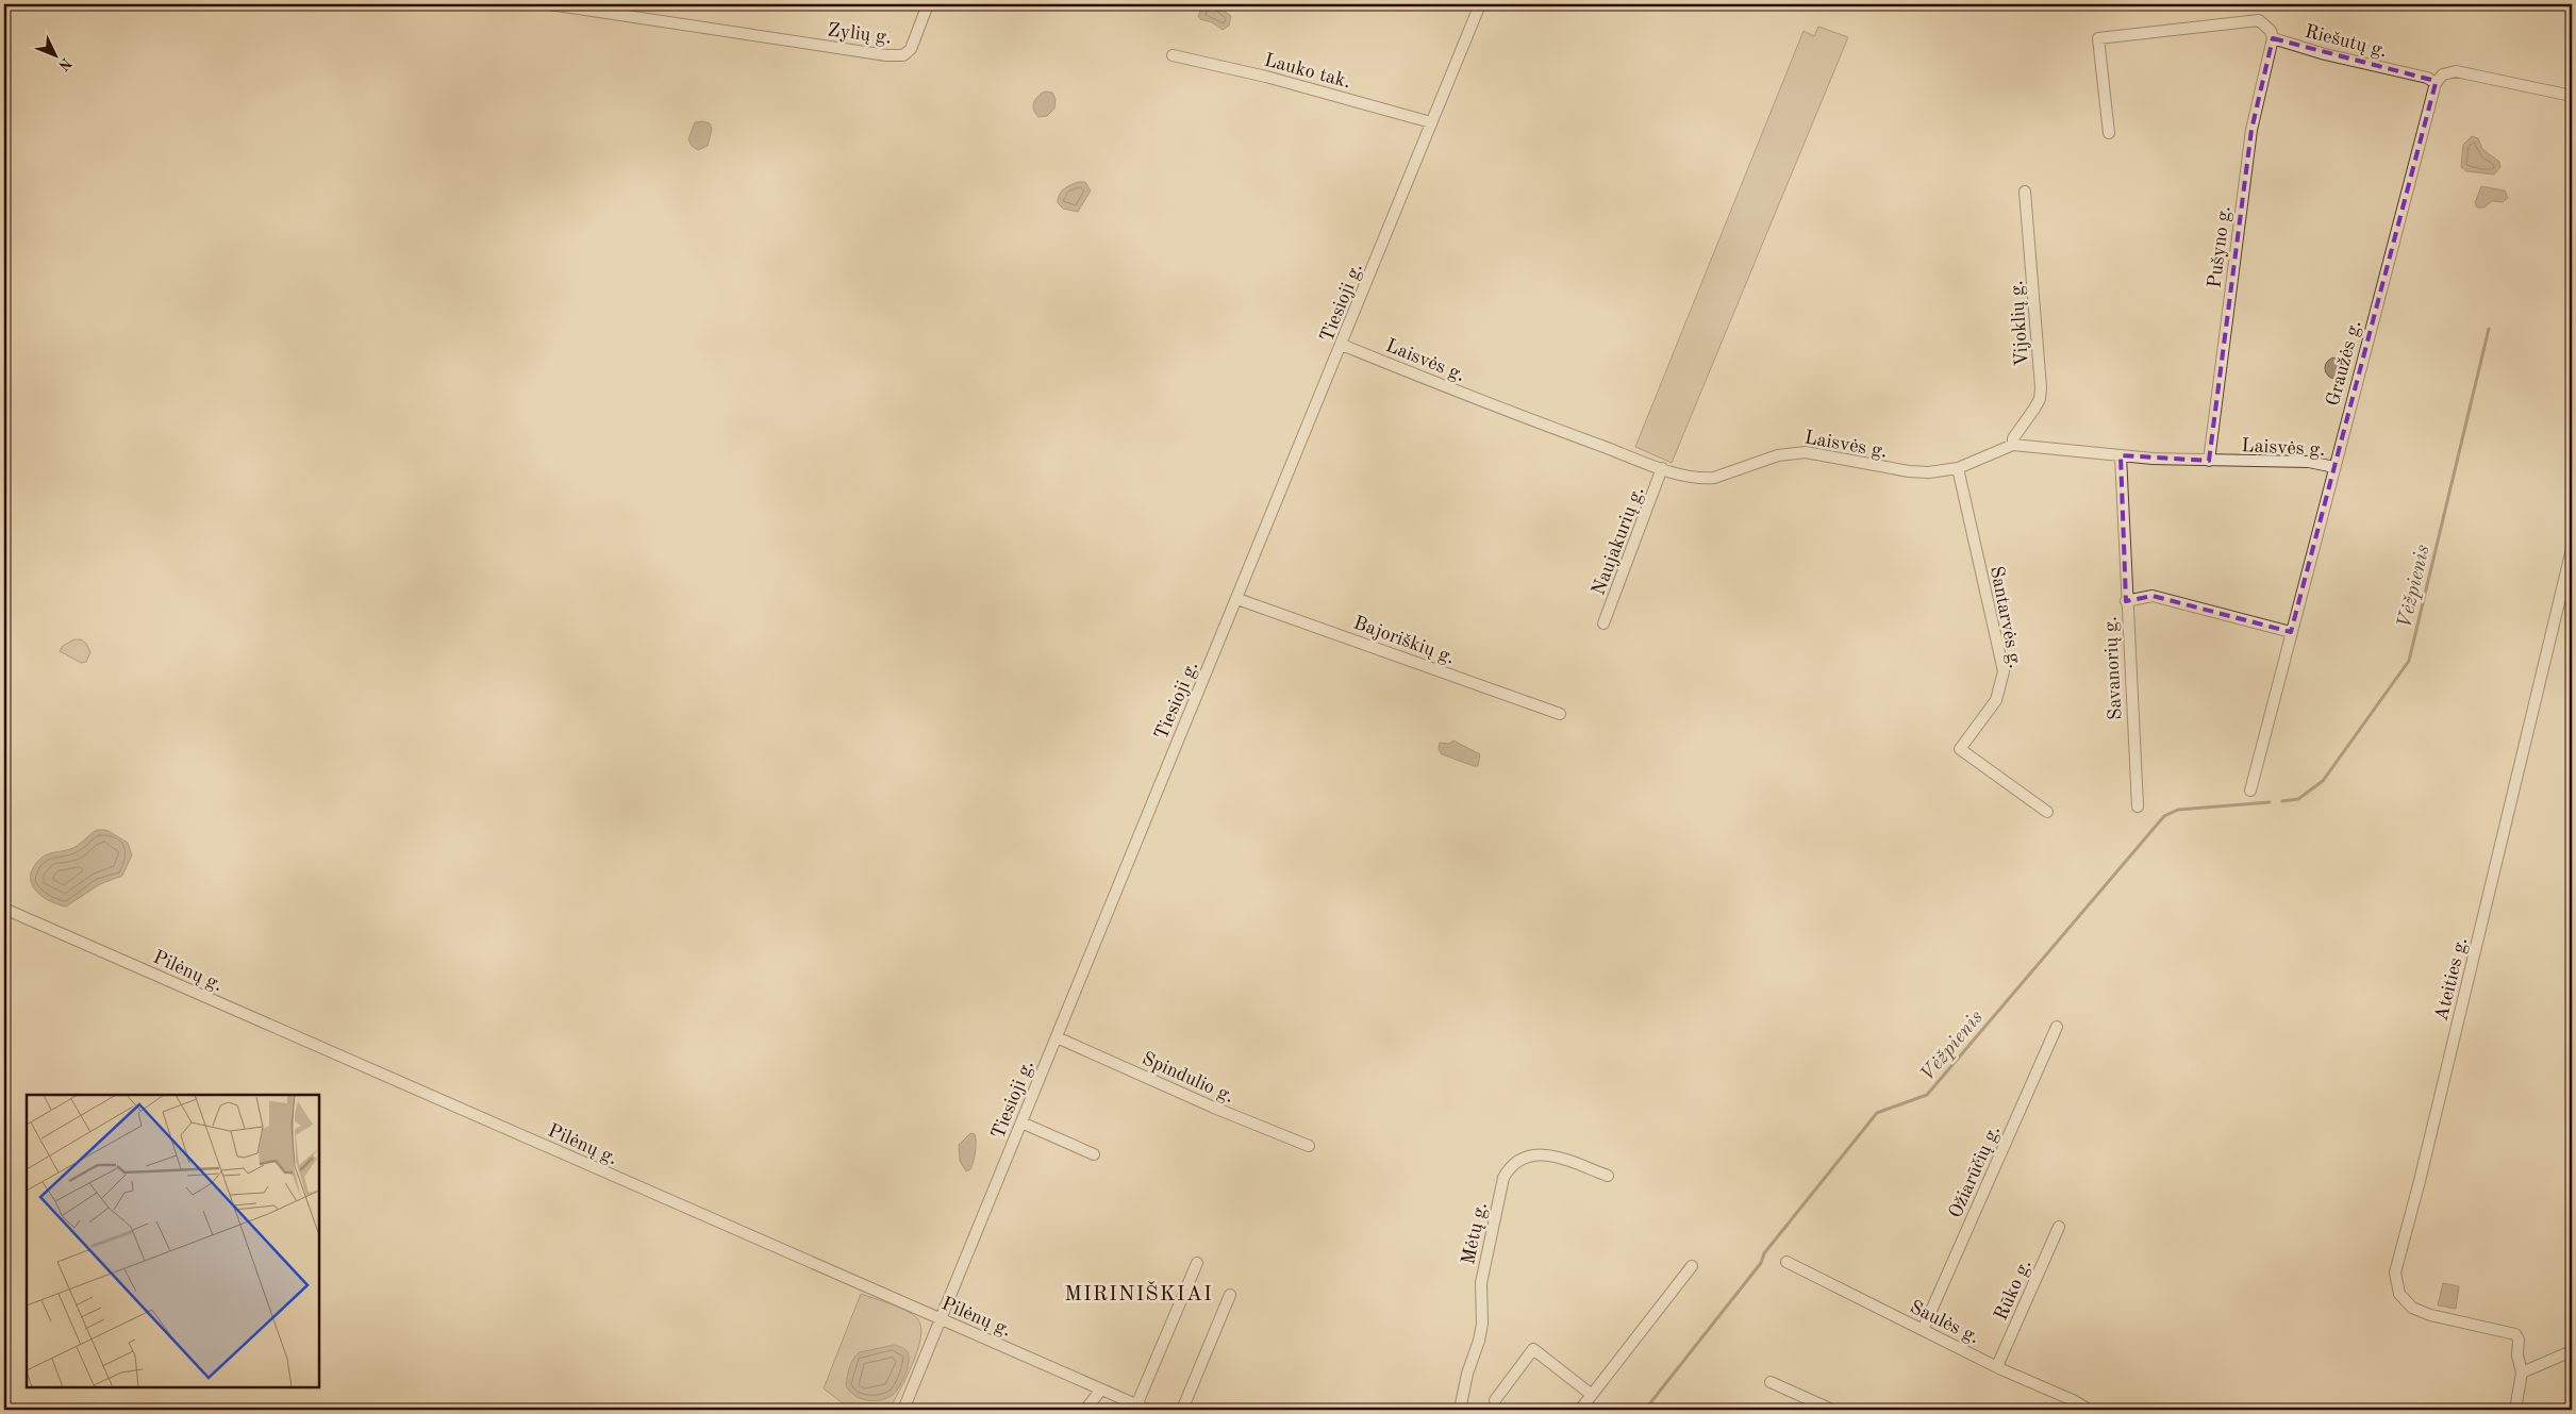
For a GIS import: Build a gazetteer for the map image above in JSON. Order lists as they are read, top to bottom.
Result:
{
  "streets": {
    "street": [
      "Zylių g.",
      "Riešutų g.",
      "Lauko tak.",
      "Pušyno g.",
      "Tiesioji g.",
      "Vijoklių g.",
      "Laisvės g.",
      "Graužės g.",
      "Naujakurių g.",
      "Santarvės g.",
      "Bajoriškių g.",
      "Savanorių g.",
      "Pilėnų g.",
      "Ateities g.",
      "Spindulio g.",
      "Ožiarūčių g.",
      "Mėtų g.",
      "Rūko g.",
      "Saulės g."
    ]
  },
  "crossings": [
    ["Riešutų g.", "Pušyno g."],
    ["Riešutų g.", "Graužės g."],
    ["Lauko tak.", "Tiesioji g."],
    ["Pušyno g.", "Laisvės g."],
    ["Tiesioji g.", "Laisvės g."],
    ["Tiesioji g.", "Bajoriškių g."],
    ["Tiesioji g.", "Pilėnų g."],
    ["Tiesioji g.", "Spindulio g."],
    ["Vijoklių g.", "Laisvės g."],
    ["Laisvės g.", "Graužės g."],
    ["Laisvės g.", "Naujakurių g."],
    ["Laisvės g.", "Santarvės g."],
    ["Graužės g.", "Savanorių g."],
    ["Ožiarūčių g.", "Saulės g."],
    ["Rūko g.", "Saulės g."]
  ],
  "districts": ["MIRINIŠKIAI"],
  "water": ["Vėžpienis"],
  "north": "bottom right"
}
